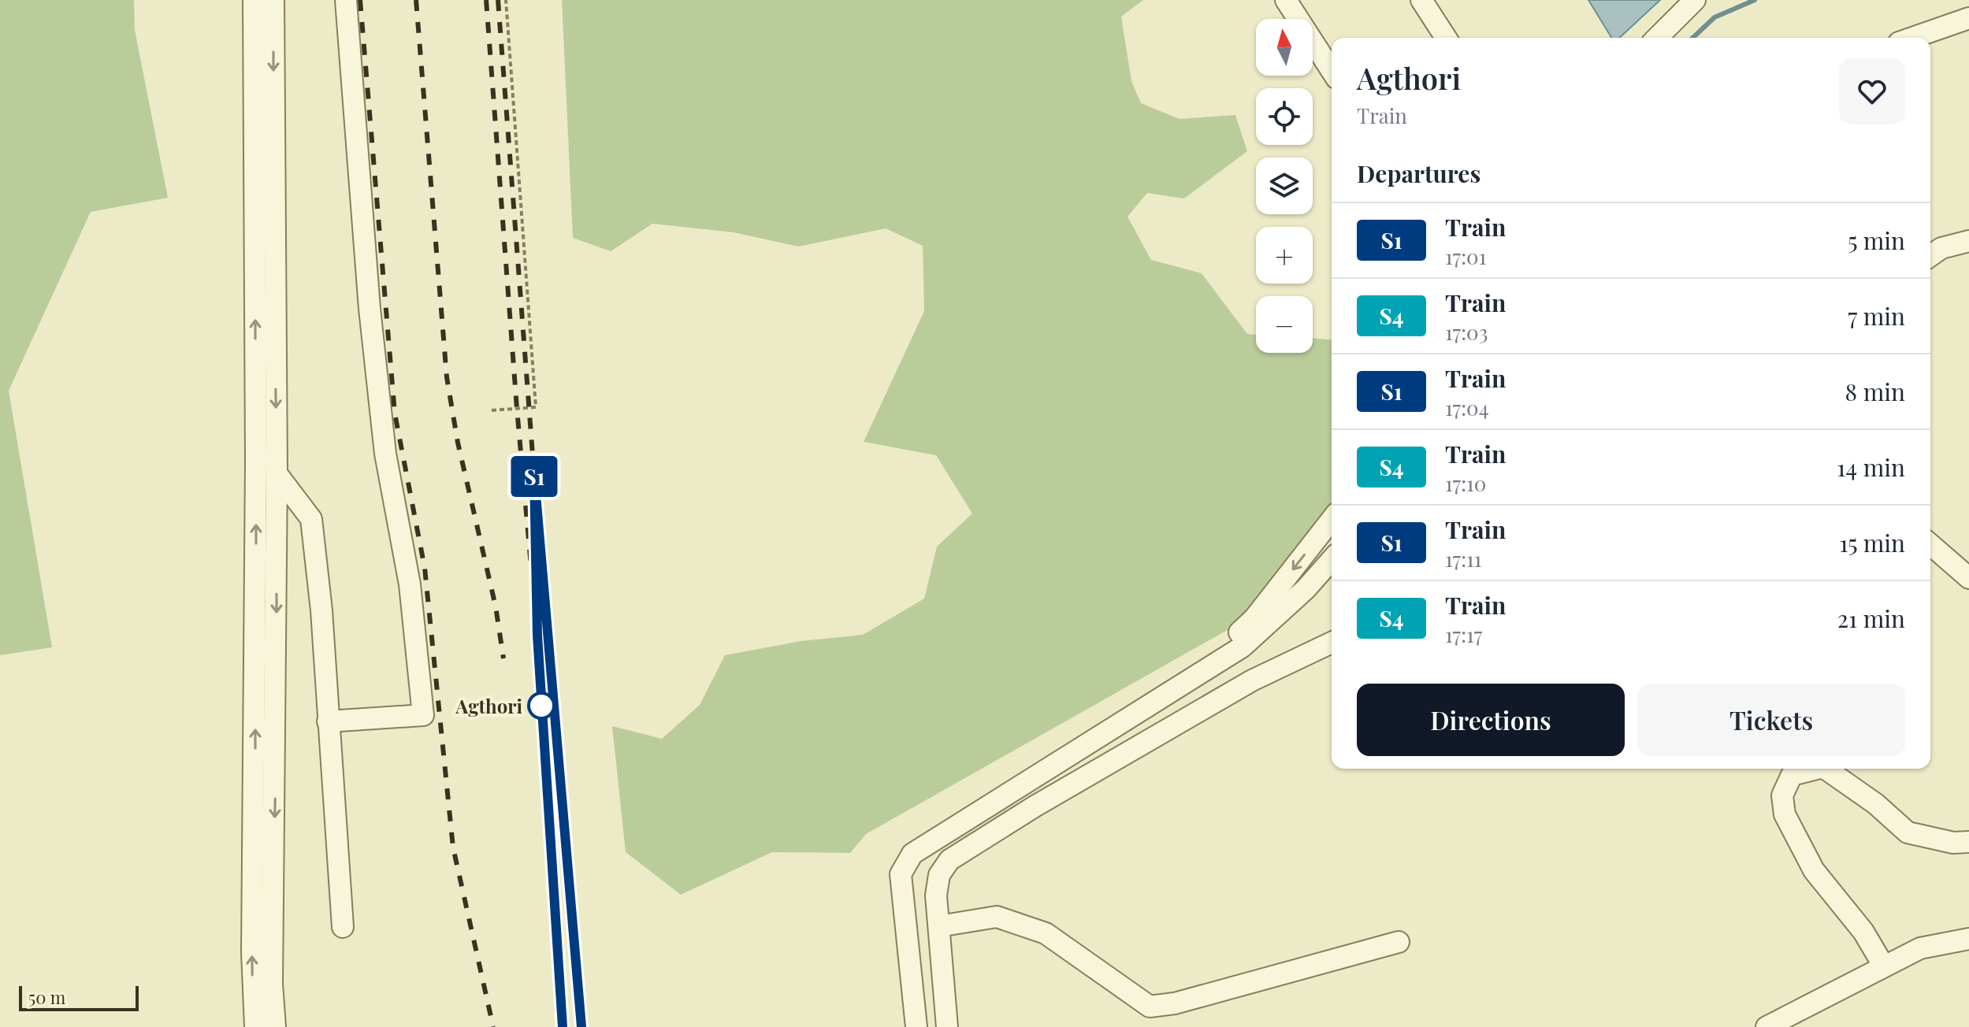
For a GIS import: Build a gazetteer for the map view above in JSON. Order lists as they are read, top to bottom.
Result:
{
  "places": ["Agthori"],
  "scale_bar": "50 m",
  "north": "top",
  "page": {
    "on_map": "S1",
    "map_buttons": ["+", "−"],
    "heading": [
      ["Agthori", "Train"],
      "Departures"
    ],
    "list": [
      {
        "mark": "S1",
        "name": "Train",
        "note": "17:01",
        "value": "5 min"
      },
      {
        "mark": "S4",
        "name": "Train",
        "note": "17:03",
        "value": "7 min"
      },
      {
        "mark": "S1",
        "name": "Train",
        "note": "17:04",
        "value": "8 min"
      },
      {
        "mark": "S4",
        "name": "Train",
        "note": "17:10",
        "value": "14 min"
      },
      {
        "mark": "S1",
        "name": "Train",
        "note": "17:11",
        "value": "15 min"
      },
      {
        "mark": "S4",
        "name": "Train",
        "note": "17:17",
        "value": "21 min"
      }
    ],
    "buttons": ["Directions", "Tickets"],
    "scale": "50 m"
  }
}
